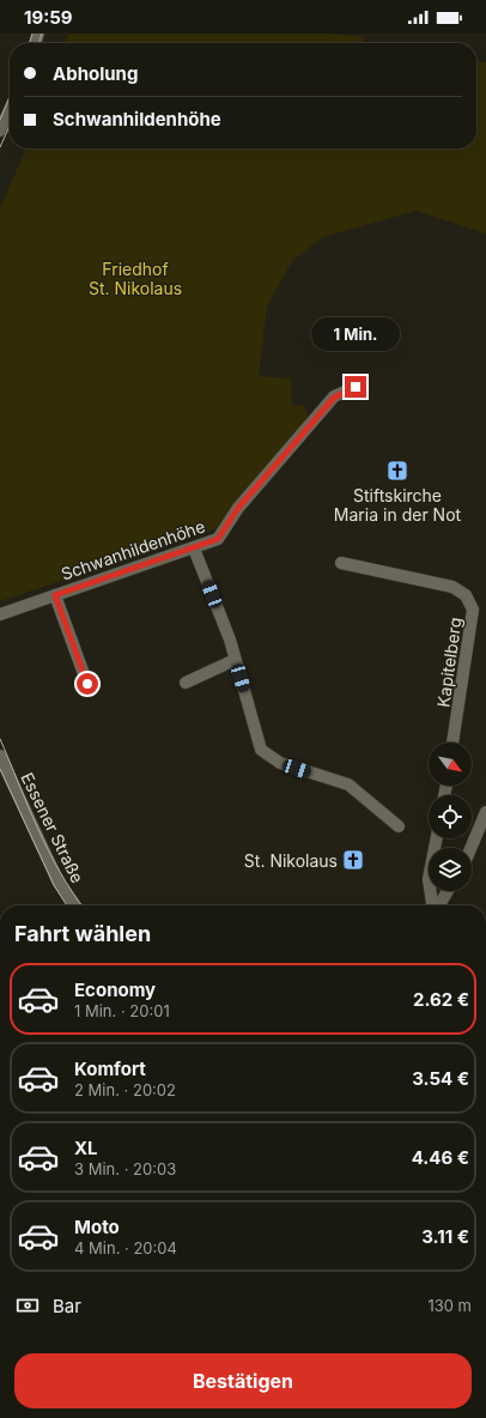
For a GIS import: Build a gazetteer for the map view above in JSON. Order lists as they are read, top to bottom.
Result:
{
  "streets": {
    "street": ["Schwanhildenhöhe", "Kapitelberg", "Essener Straße"]
  },
  "parks": ["Friedhof St. Nikolaus"],
  "places": {
    "church": ["Stiftskirche Maria in der Not", "St. Nikolaus"]
  },
  "north": "bottom right",
  "page": {
    "status": "19:59",
    "banner": ["Abholung", "Schwanhildenhöhe"],
    "bubble": "1 Min.",
    "heading": "Fahrt wählen",
    "list": [
      {
        "name": "Economy",
        "note": "1 Min. · 20:01",
        "value": "2.62 €"
      },
      {
        "name": "Komfort",
        "note": "2 Min. · 20:02",
        "value": "3.54 €"
      },
      {
        "name": "XL",
        "note": "3 Min. · 20:03",
        "value": "4.46 €"
      },
      {
        "name": "Moto",
        "note": "4 Min. · 20:04",
        "value": "3.11 €"
      }
    ],
    "pay": ["Bar", "130 m"],
    "buttons": "Bestätigen"
  }
}
